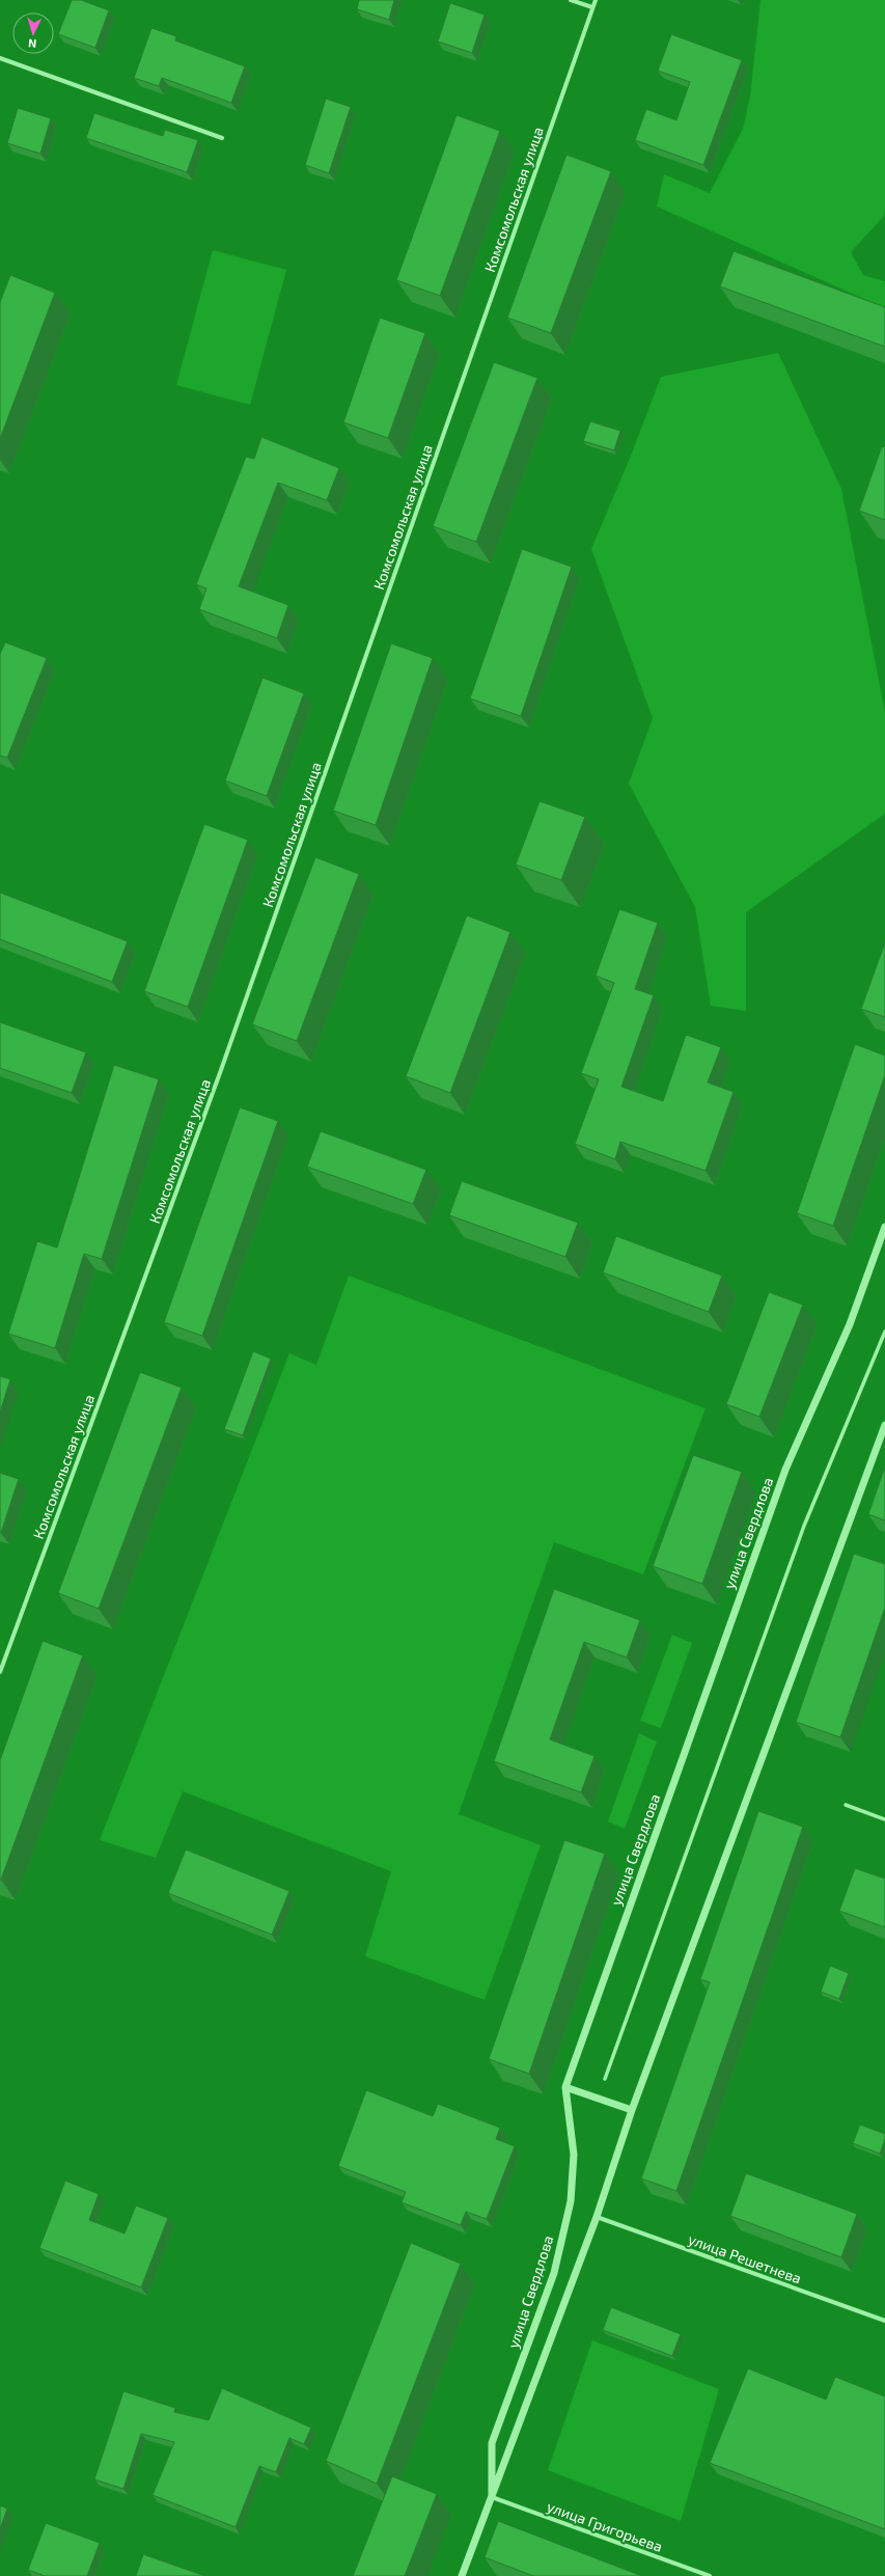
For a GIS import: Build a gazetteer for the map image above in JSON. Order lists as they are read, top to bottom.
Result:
{
  "streets": {
    "street": [
      "Комсомольская улица",
      "улица Свердлова",
      "улица Решетнева",
      "улица Григорьева"
    ]
  },
  "crossings": [
    ["улица Свердлова", "улица Решетнева"],
    ["улица Свердлова", "улица Григорьева"]
  ],
  "north": "bottom"
}
